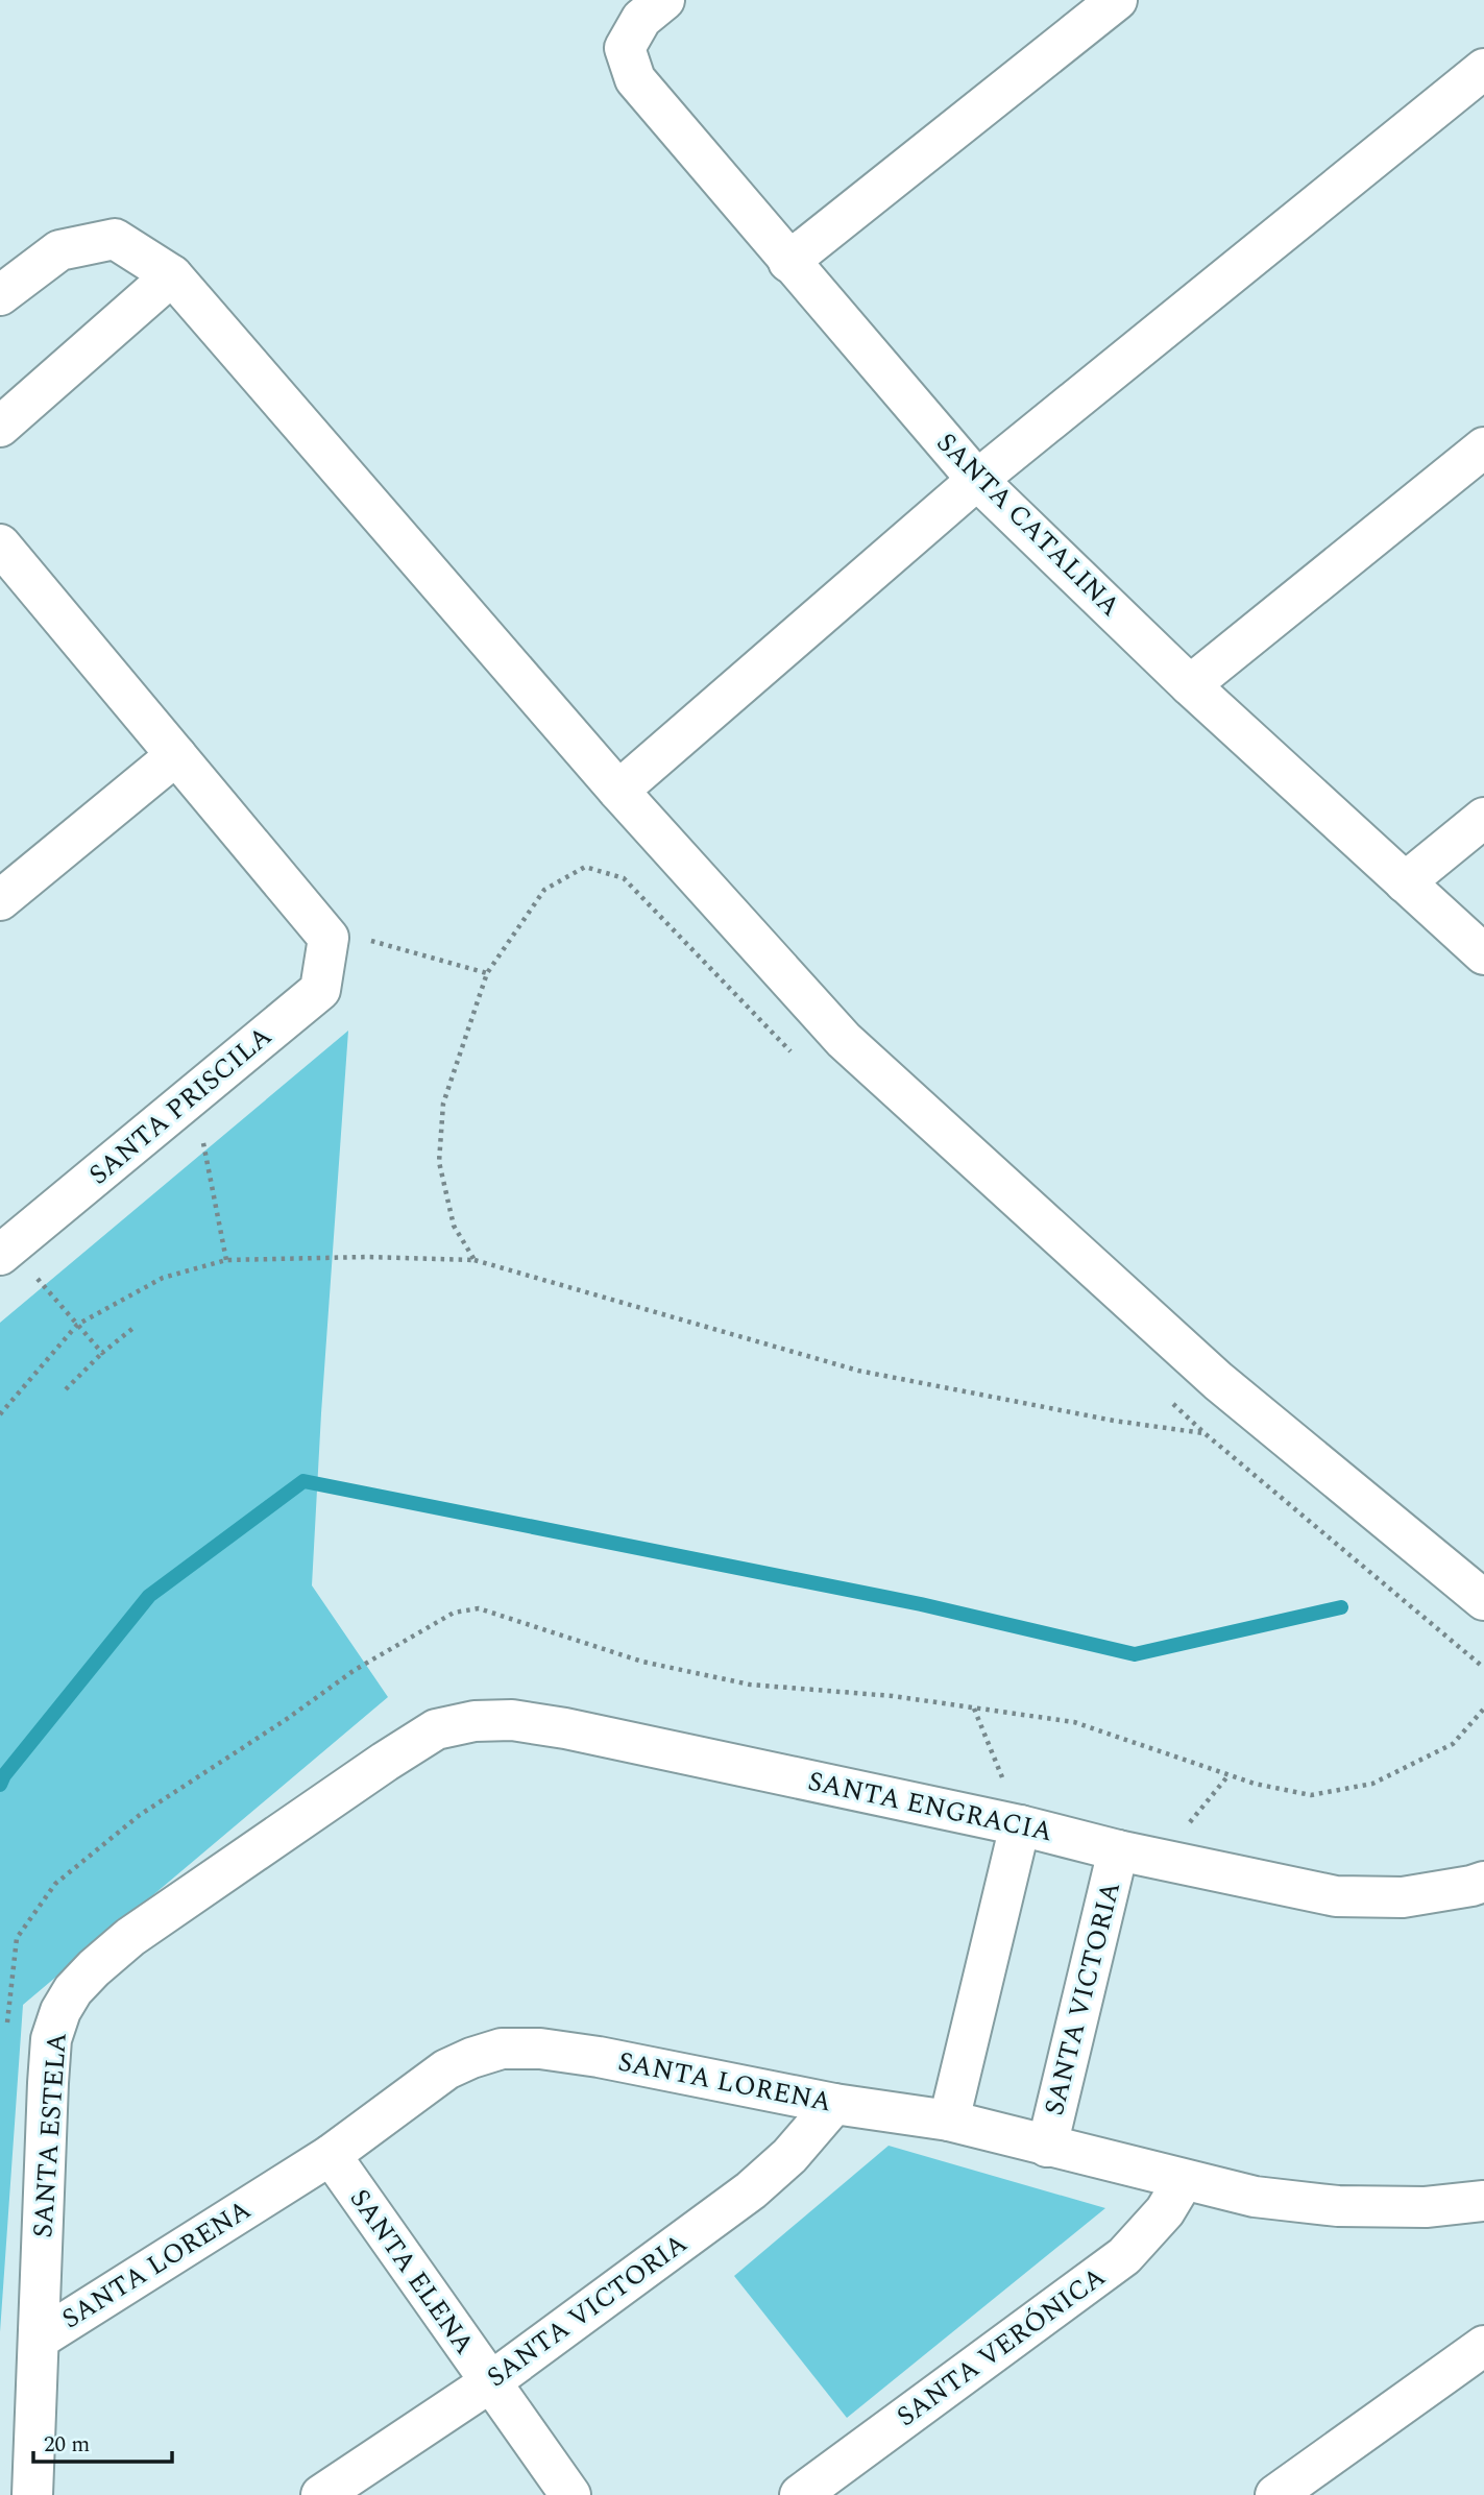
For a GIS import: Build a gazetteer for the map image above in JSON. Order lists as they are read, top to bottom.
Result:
{
  "streets": {
    "street": [
      "SANTA CATALINA",
      "SANTA PRISCILA",
      "SANTA ENGRACIA",
      "SANTA VICTORIA",
      "SANTA LORENA",
      "SANTA ESTELA",
      "SANTA ELENA",
      "SANTA VERÓNICA"
    ]
  },
  "crossings": [
    ["SANTA ENGRACIA", "SANTA VICTORIA"],
    ["SANTA ENGRACIA", "SANTA ESTELA"],
    ["SANTA VICTORIA", "SANTA LORENA"],
    ["SANTA VICTORIA", "SANTA ELENA"],
    ["SANTA LORENA", "SANTA ESTELA"],
    ["SANTA LORENA", "SANTA ELENA"],
    ["SANTA LORENA", "SANTA VERÓNICA"]
  ],
  "scale_bar": "20 m"
}
